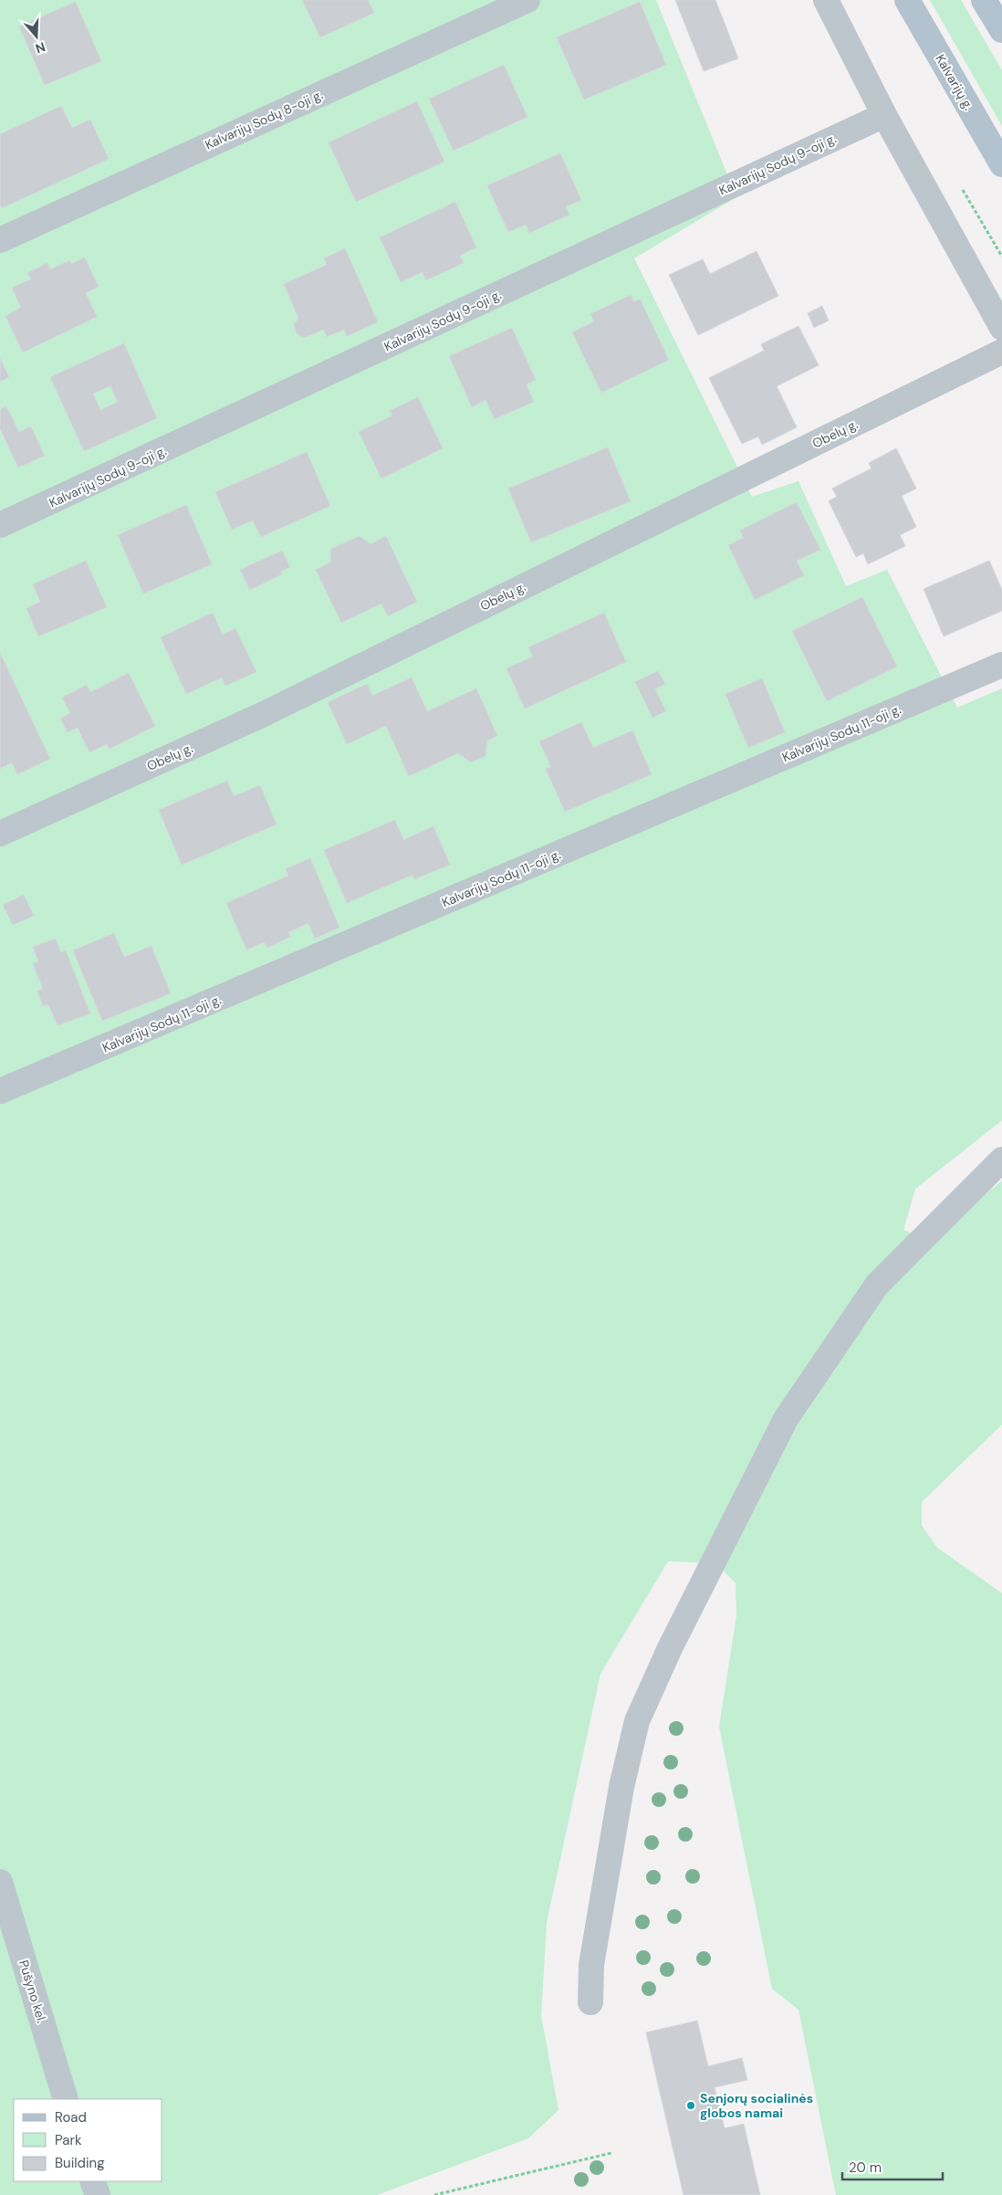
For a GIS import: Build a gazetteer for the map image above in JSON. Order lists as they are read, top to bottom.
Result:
{
  "streets": {
    "main road": ["Kalvarijų g."],
    "street": [
      "Kalvarijų Sodų 8-oji g.",
      "Kalvarijų Sodų 9-oji g.",
      "Obelų g.",
      "Kalvarijų Sodų 11-oji g.",
      "Pušyno kel."
    ]
  },
  "places": ["Senjorų socialinės globos namai"],
  "legend": ["Road", "Park", "Building"],
  "scale_bar": "20 m",
  "north": "bottom"
}
